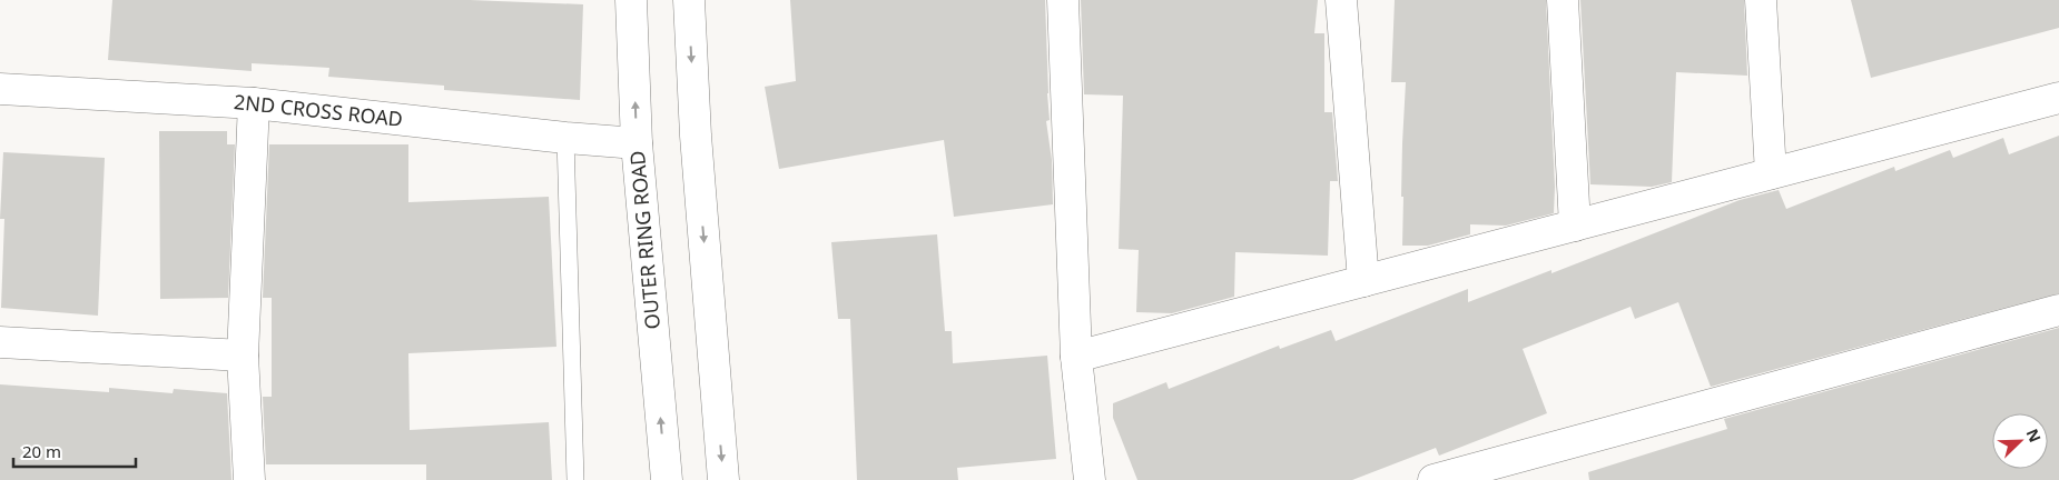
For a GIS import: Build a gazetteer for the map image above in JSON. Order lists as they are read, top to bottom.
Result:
{
  "streets": {
    "main road": ["2ND CROSS ROAD", "OUTER RING ROAD"]
  },
  "crossings": [
    ["2ND CROSS ROAD", "OUTER RING ROAD"]
  ],
  "scale_bar": "20 m",
  "north": "top right"
}
